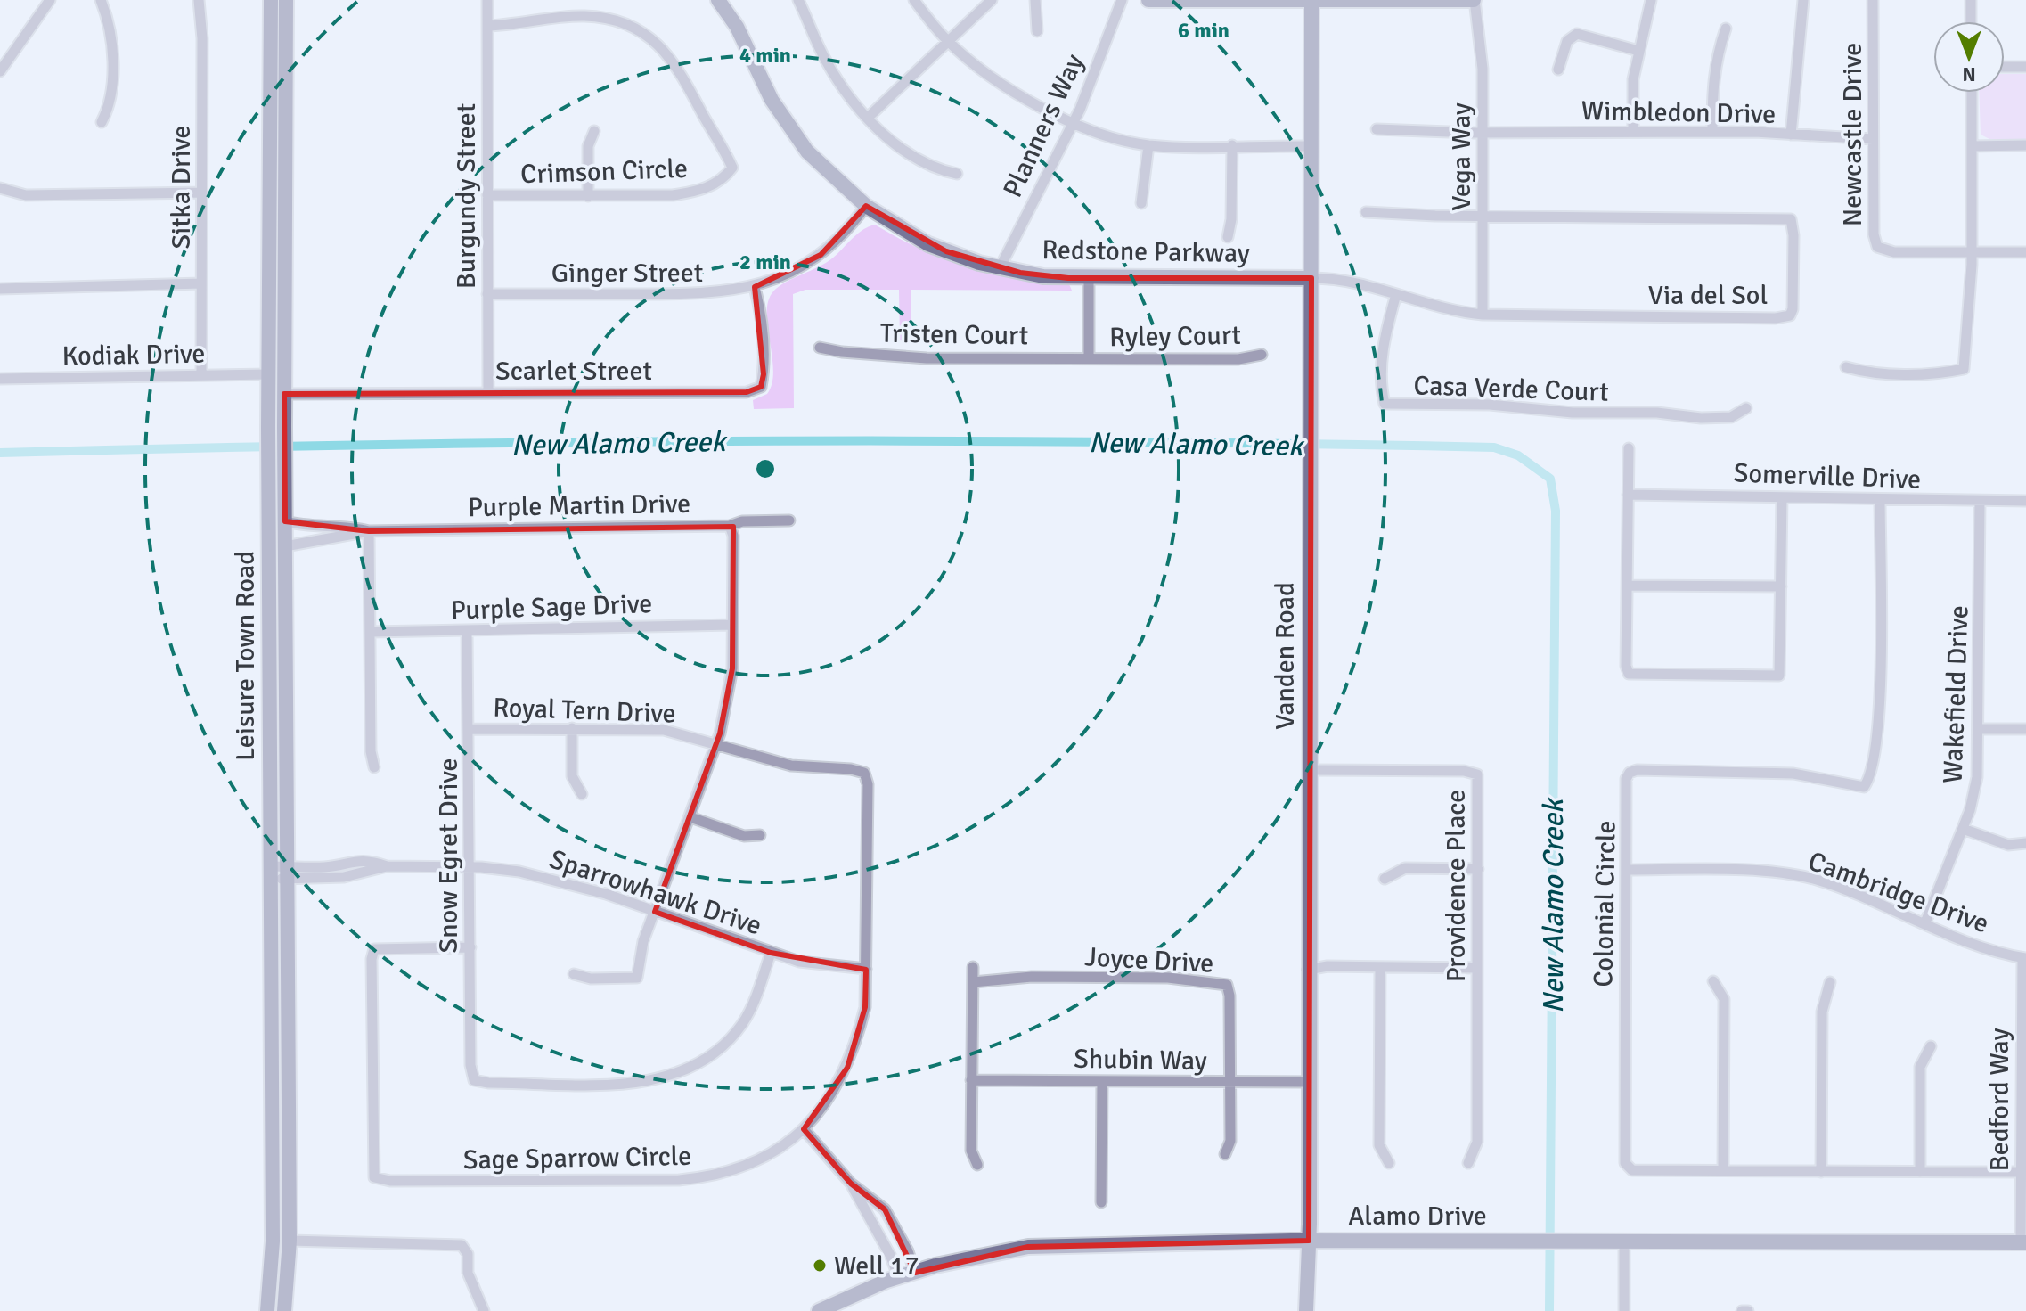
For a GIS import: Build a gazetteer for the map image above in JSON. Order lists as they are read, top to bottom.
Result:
{
  "streets": {
    "main road": [
      "Redstone Parkway",
      "Leisure Town Road",
      "Vanden Road",
      "Alamo Drive"
    ],
    "street": [
      "Wimbledon Drive",
      "Planners Way",
      "Newcastle Drive",
      "Vega Way",
      "Crimson Circle",
      "Sitka Drive",
      "Burgundy Street",
      "Ginger Street",
      "Via del Sol",
      "Tristen Court",
      "Ryley Court",
      "Kodiak Drive",
      "Scarlet Street",
      "Casa Verde Court",
      "Somerville Drive",
      "Purple Martin Drive",
      "Purple Sage Drive",
      "Wakefield Drive",
      "Royal Tern Drive",
      "Snow Egret Drive",
      "Providence Place",
      "Sparrowhawk Drive",
      "Cambridge Drive",
      "Colonial Circle",
      "Joyce Drive",
      "Shubin Way",
      "Bedford Way",
      "Sage Sparrow Circle"
    ]
  },
  "crossings": [
    ["Wimbledon Drive", "Newcastle Drive"],
    ["Wimbledon Drive", "Vega Way"],
    ["Planners Way", "Redstone Parkway"],
    ["Vega Way", "Via del Sol"],
    ["Crimson Circle", "Burgundy Street"],
    ["Sitka Drive", "Kodiak Drive"],
    ["Burgundy Street", "Ginger Street"],
    ["Burgundy Street", "Scarlet Street"],
    ["Redstone Parkway", "Ginger Street"],
    ["Redstone Parkway", "Via del Sol"],
    ["Redstone Parkway", "Vanden Road"],
    ["Ginger Street", "Scarlet Street"],
    ["Via del Sol", "Casa Verde Court"],
    ["Via del Sol", "Vanden Road"],
    ["Tristen Court", "Ryley Court"],
    ["Kodiak Drive", "Leisure Town Road"],
    ["Scarlet Street", "Leisure Town Road"],
    ["Somerville Drive", "Wakefield Drive"],
    ["Somerville Drive", "Colonial Circle"],
    ["Purple Martin Drive", "Leisure Town Road"],
    ["Purple Sage Drive", "Snow Egret Drive"],
    ["Leisure Town Road", "Sparrowhawk Drive"],
    ["Vanden Road", "Providence Place"],
    ["Vanden Road", "Shubin Way"],
    ["Vanden Road", "Alamo Drive"],
    ["Wakefield Drive", "Cambridge Drive"],
    ["Royal Tern Drive", "Snow Egret Drive"],
    ["Royal Tern Drive", "Sage Sparrow Circle"],
    ["Snow Egret Drive", "Sparrowhawk Drive"],
    ["Snow Egret Drive", "Sage Sparrow Circle"],
    ["Sparrowhawk Drive", "Sage Sparrow Circle"],
    ["Cambridge Drive", "Colonial Circle"],
    ["Cambridge Drive", "Bedford Way"],
    ["Colonial Circle", "Bedford Way"],
    ["Joyce Drive", "Shubin Way"],
    ["Bedford Way", "Alamo Drive"]
  ],
  "water": ["New Alamo Creek"],
  "places": ["Well 17"],
  "north": "bottom",
  "rings": ["6 min", "4 min", "2 min"]
}
